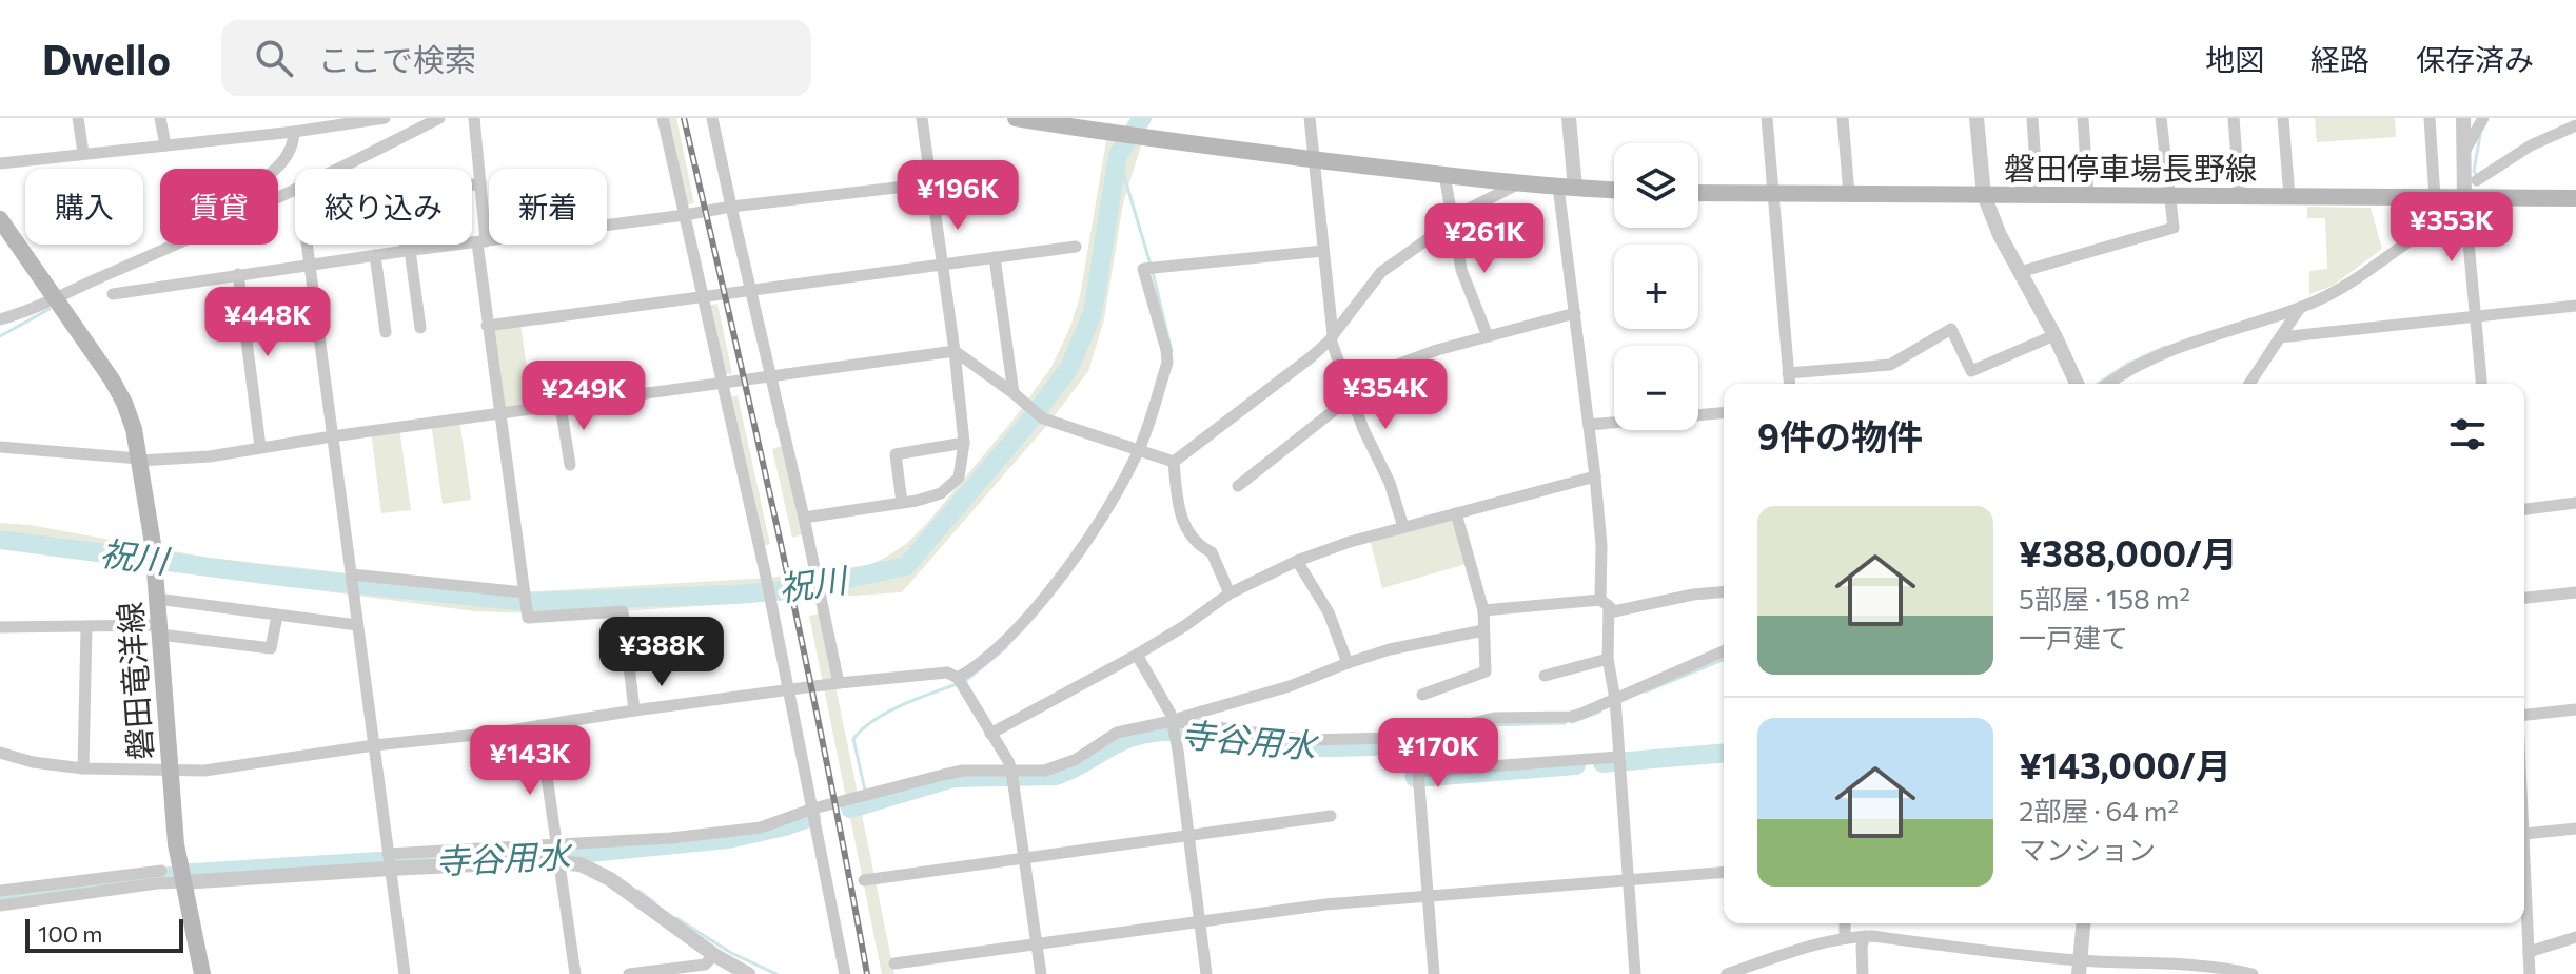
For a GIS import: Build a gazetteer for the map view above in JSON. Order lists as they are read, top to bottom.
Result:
{
  "streets": {
    "main road": ["磐田停車場長野線", "磐田竜洋線"]
  },
  "water": ["祝川", "寺谷用水"],
  "scale_bar": "100 m",
  "page": {
    "header": "Dwello",
    "search": "ここで検索",
    "nav": ["地図", "経路", "保存済み"],
    "map_buttons": ["+", "−"],
    "price": [
      "¥196K",
      "¥353K",
      "¥261K",
      "¥448K",
      "¥354K",
      "¥249K",
      "¥388K",
      "¥170K",
      "¥143K"
    ],
    "chip": [
      "購入",
      "賃貸",
      "絞り込み",
      "新着"
    ],
    "heading": "9件の物件",
    "list": [
      {
        "name": "¥388,000/月",
        "note": "5部屋 · 158 m² · 一戸建て"
      },
      {
        "name": "¥143,000/月",
        "note": "2部屋 · 64 m² · マンション"
      }
    ],
    "scale": "100 m"
  }
}
